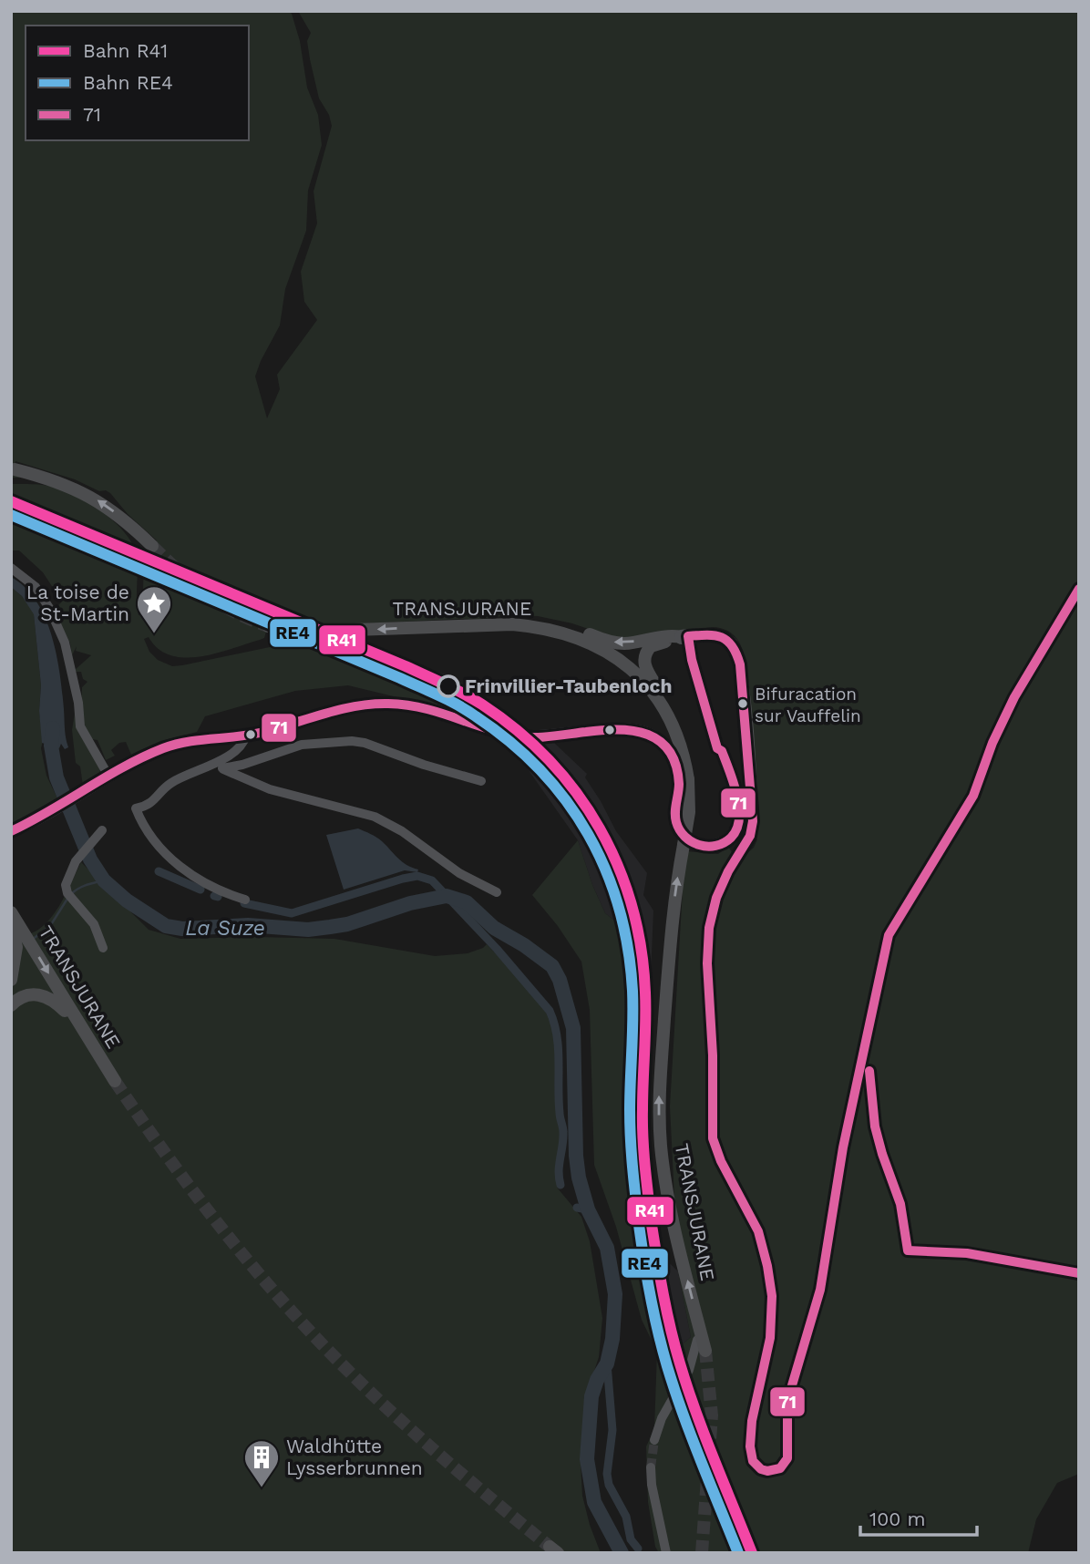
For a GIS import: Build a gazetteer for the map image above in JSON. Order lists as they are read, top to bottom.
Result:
{
  "streets": {
    "main road": ["TRANSJURANE"]
  },
  "water": ["La Suze"],
  "places": {
    "place": ["La toise de St-Martin"],
    "other": ["Frinvillier-Taubenloch", "Bifuracation sur Vauffelin"],
    "building": ["Waldhütte Lysserbrunnen"]
  },
  "lines": ["rail line R41", "rail line RE4", "transit line 71"],
  "legend": ["Bahn R41", "Bahn RE4", "71"],
  "scale_bar": "100 m"
}
